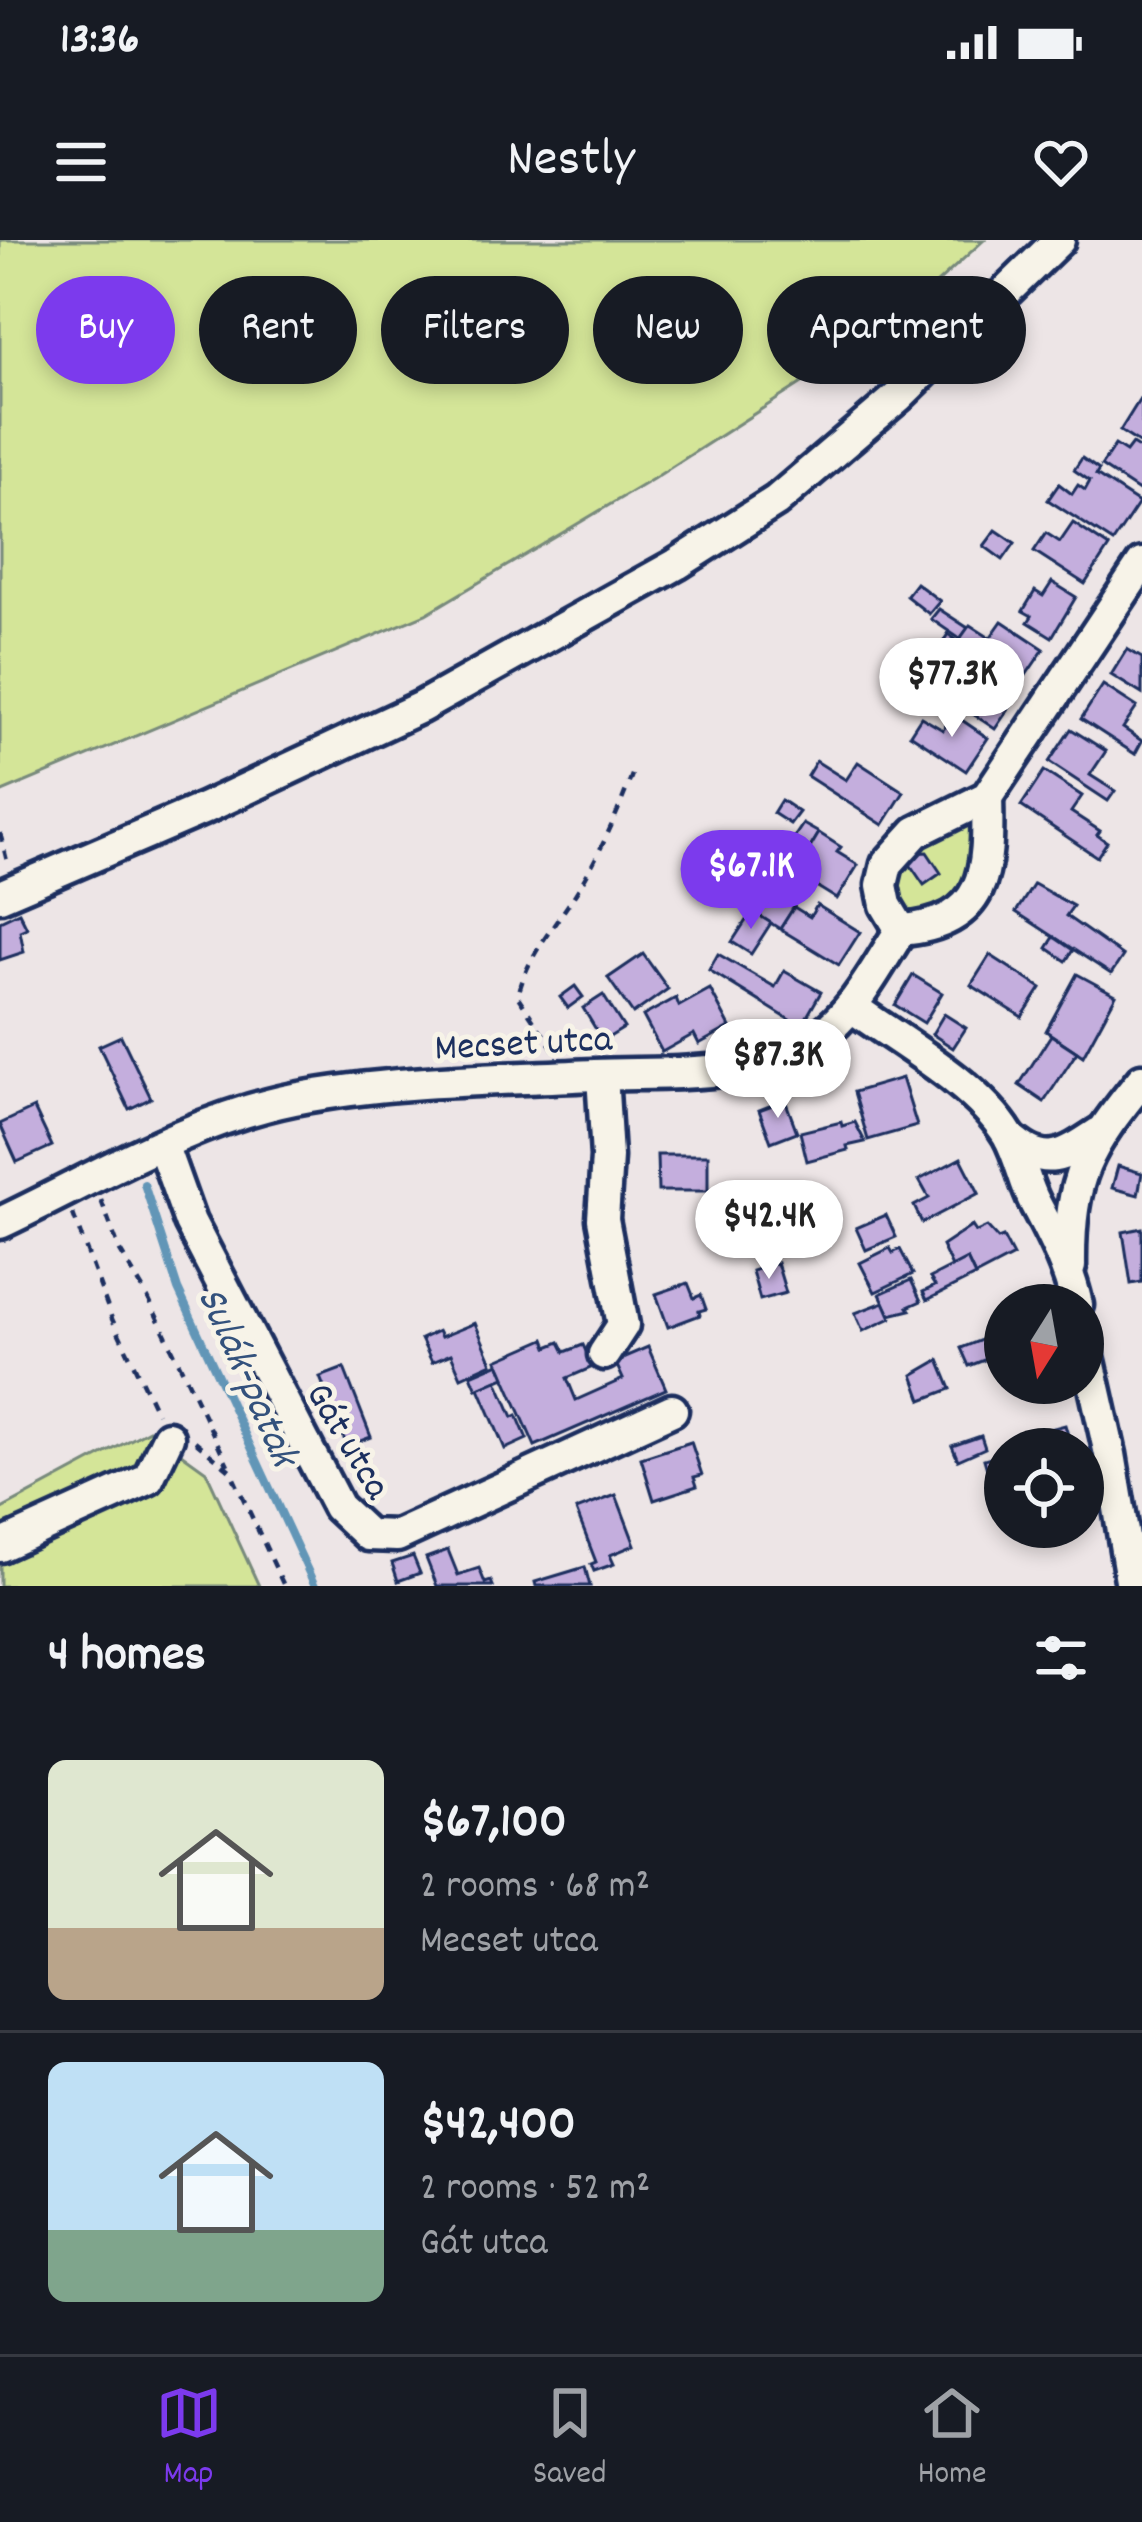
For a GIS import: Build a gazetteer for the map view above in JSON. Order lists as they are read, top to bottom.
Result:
{
  "streets": {
    "street": ["Mecset utca", "Gát utca"]
  },
  "crossings": [
    ["Mecset utca", "Gát utca"]
  ],
  "water": ["Sulák-patak"],
  "north": "bottom",
  "page": {
    "status": "13:36",
    "header": "Nestly",
    "chip": [
      "Buy",
      "Rent",
      "Filters",
      "New",
      "Apartment"
    ],
    "price": [
      "$77.3K",
      "$67.1K",
      "$87.3K",
      "$42.4K"
    ],
    "heading": "4 homes",
    "list": [
      {
        "name": "$67,100",
        "note": "2 rooms · 68 m² · Mecset utca"
      },
      {
        "name": "$42,400",
        "note": "2 rooms · 52 m² · Gát utca"
      }
    ],
    "tabs": ["Map", "Saved", "Home"]
  }
}
